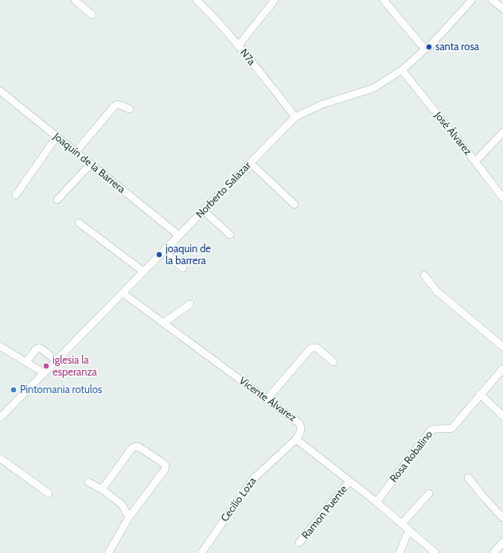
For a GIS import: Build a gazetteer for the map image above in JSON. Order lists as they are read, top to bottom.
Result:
{
  "streets": {
    "street": [
      "N7a",
      "José Álvarez",
      "Joaquín de la Barrera",
      "Norberto Salazar",
      "Vicente Álvarez",
      "Rosa Robalino",
      "Cecilio Loza",
      "Ramon Puente"
    ]
  },
  "crossings": [
    ["N7a", "Norberto Salazar"],
    ["José Álvarez", "Norberto Salazar"],
    ["Joaquín de la Barrera", "Norberto Salazar"],
    ["Norberto Salazar", "Vicente Álvarez"],
    ["Vicente Álvarez", "Cecilio Loza"]
  ],
  "places": [
    "santa rosa",
    "joaquin de la barrera",
    "iglesia la esperanza",
    "Pintomania rotulos"
  ]
}
